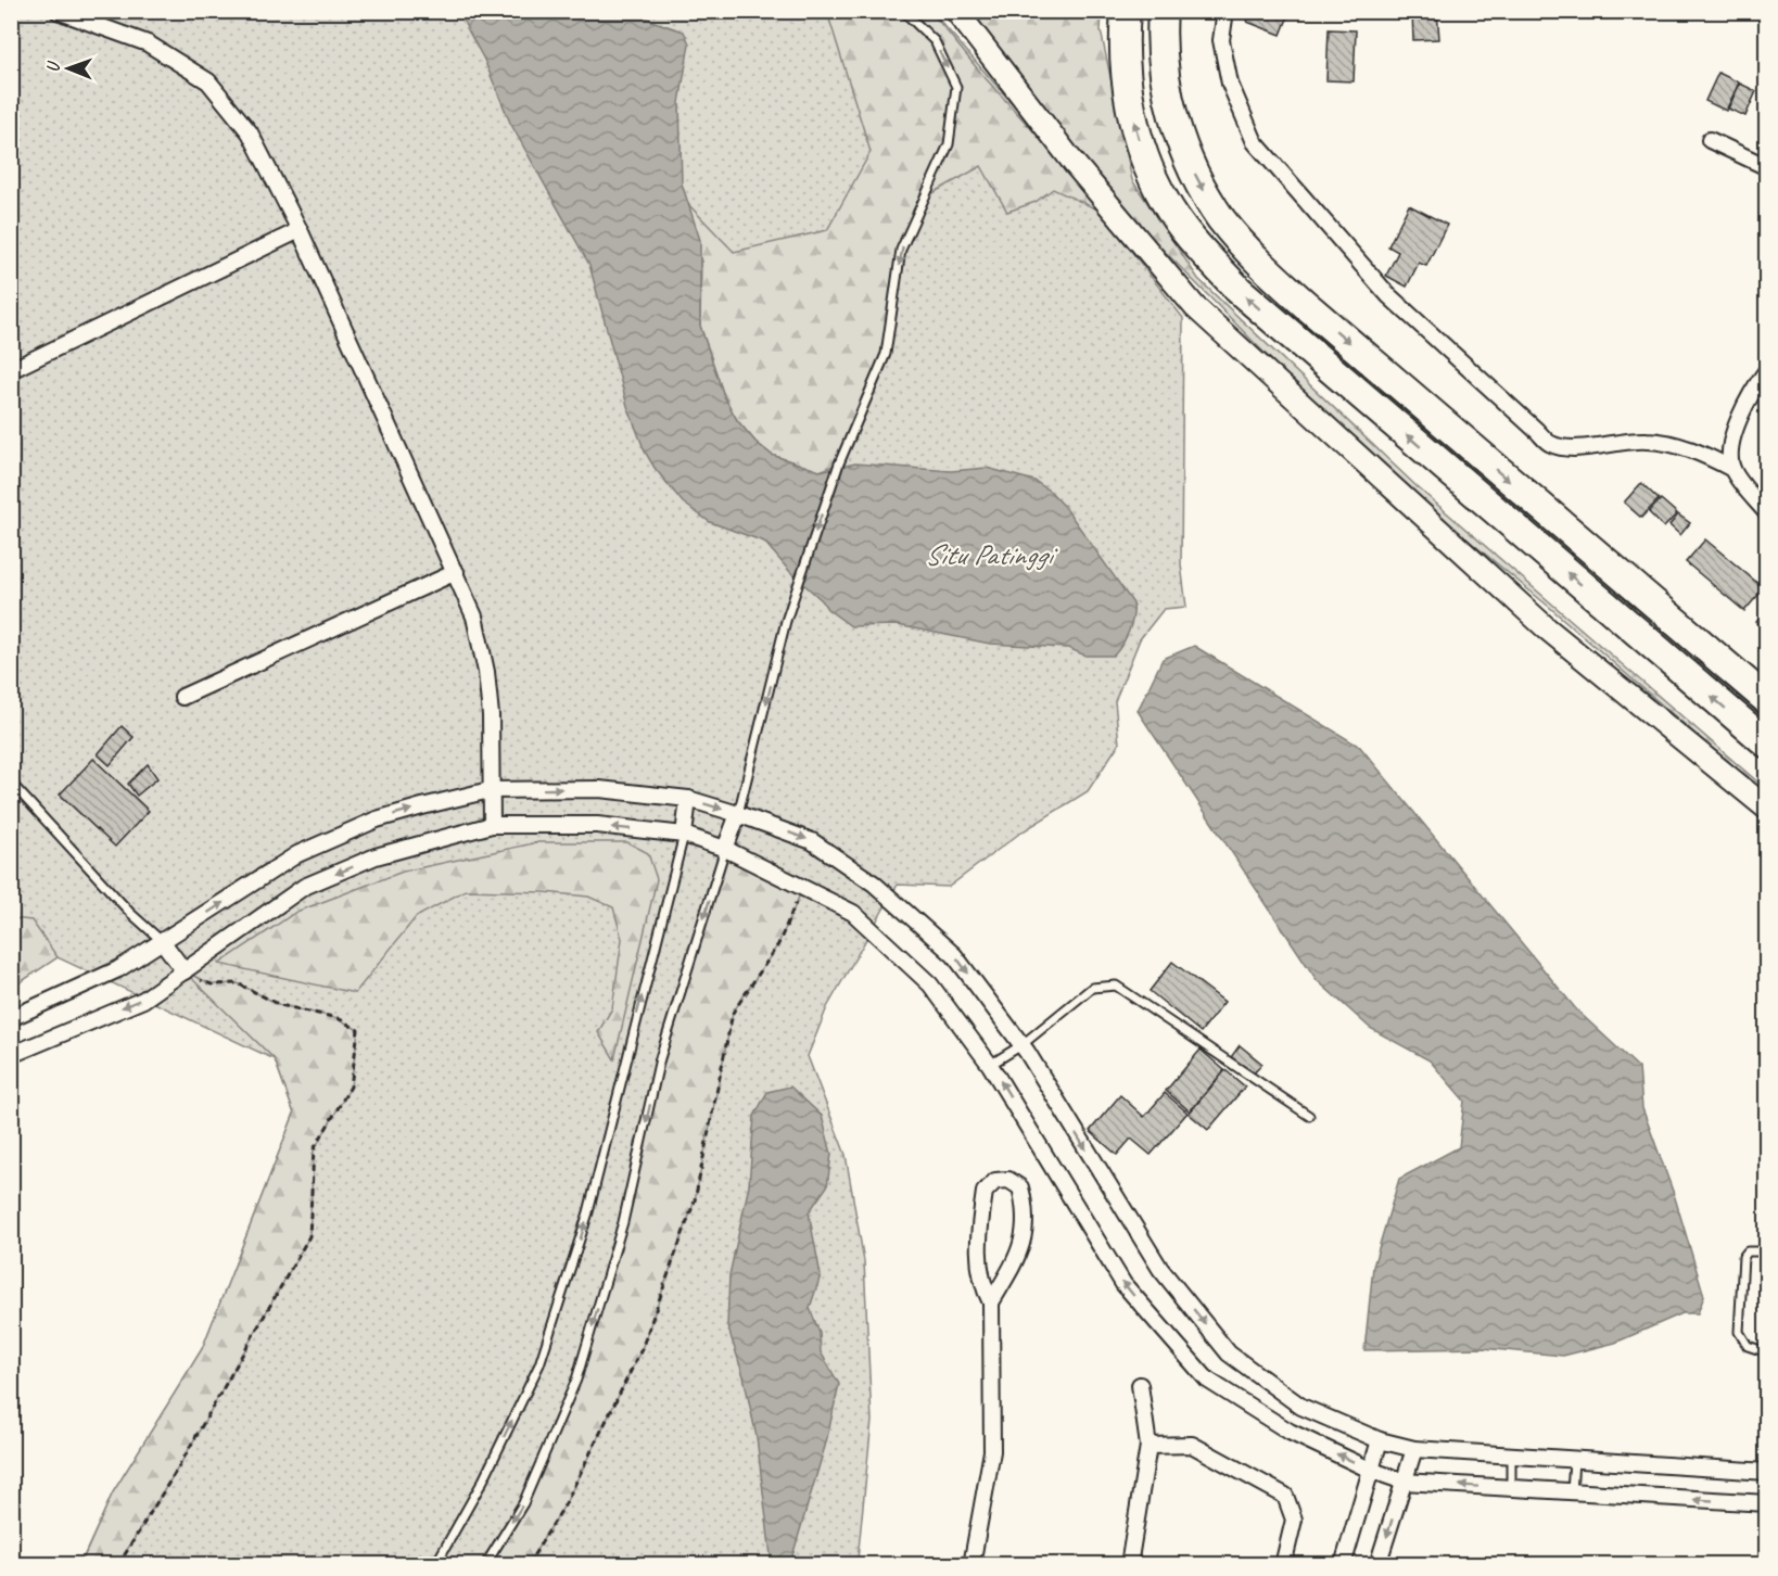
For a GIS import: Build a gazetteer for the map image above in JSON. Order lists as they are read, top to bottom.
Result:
{
  "water": ["Situ Patinggi"],
  "north": "left"
}
